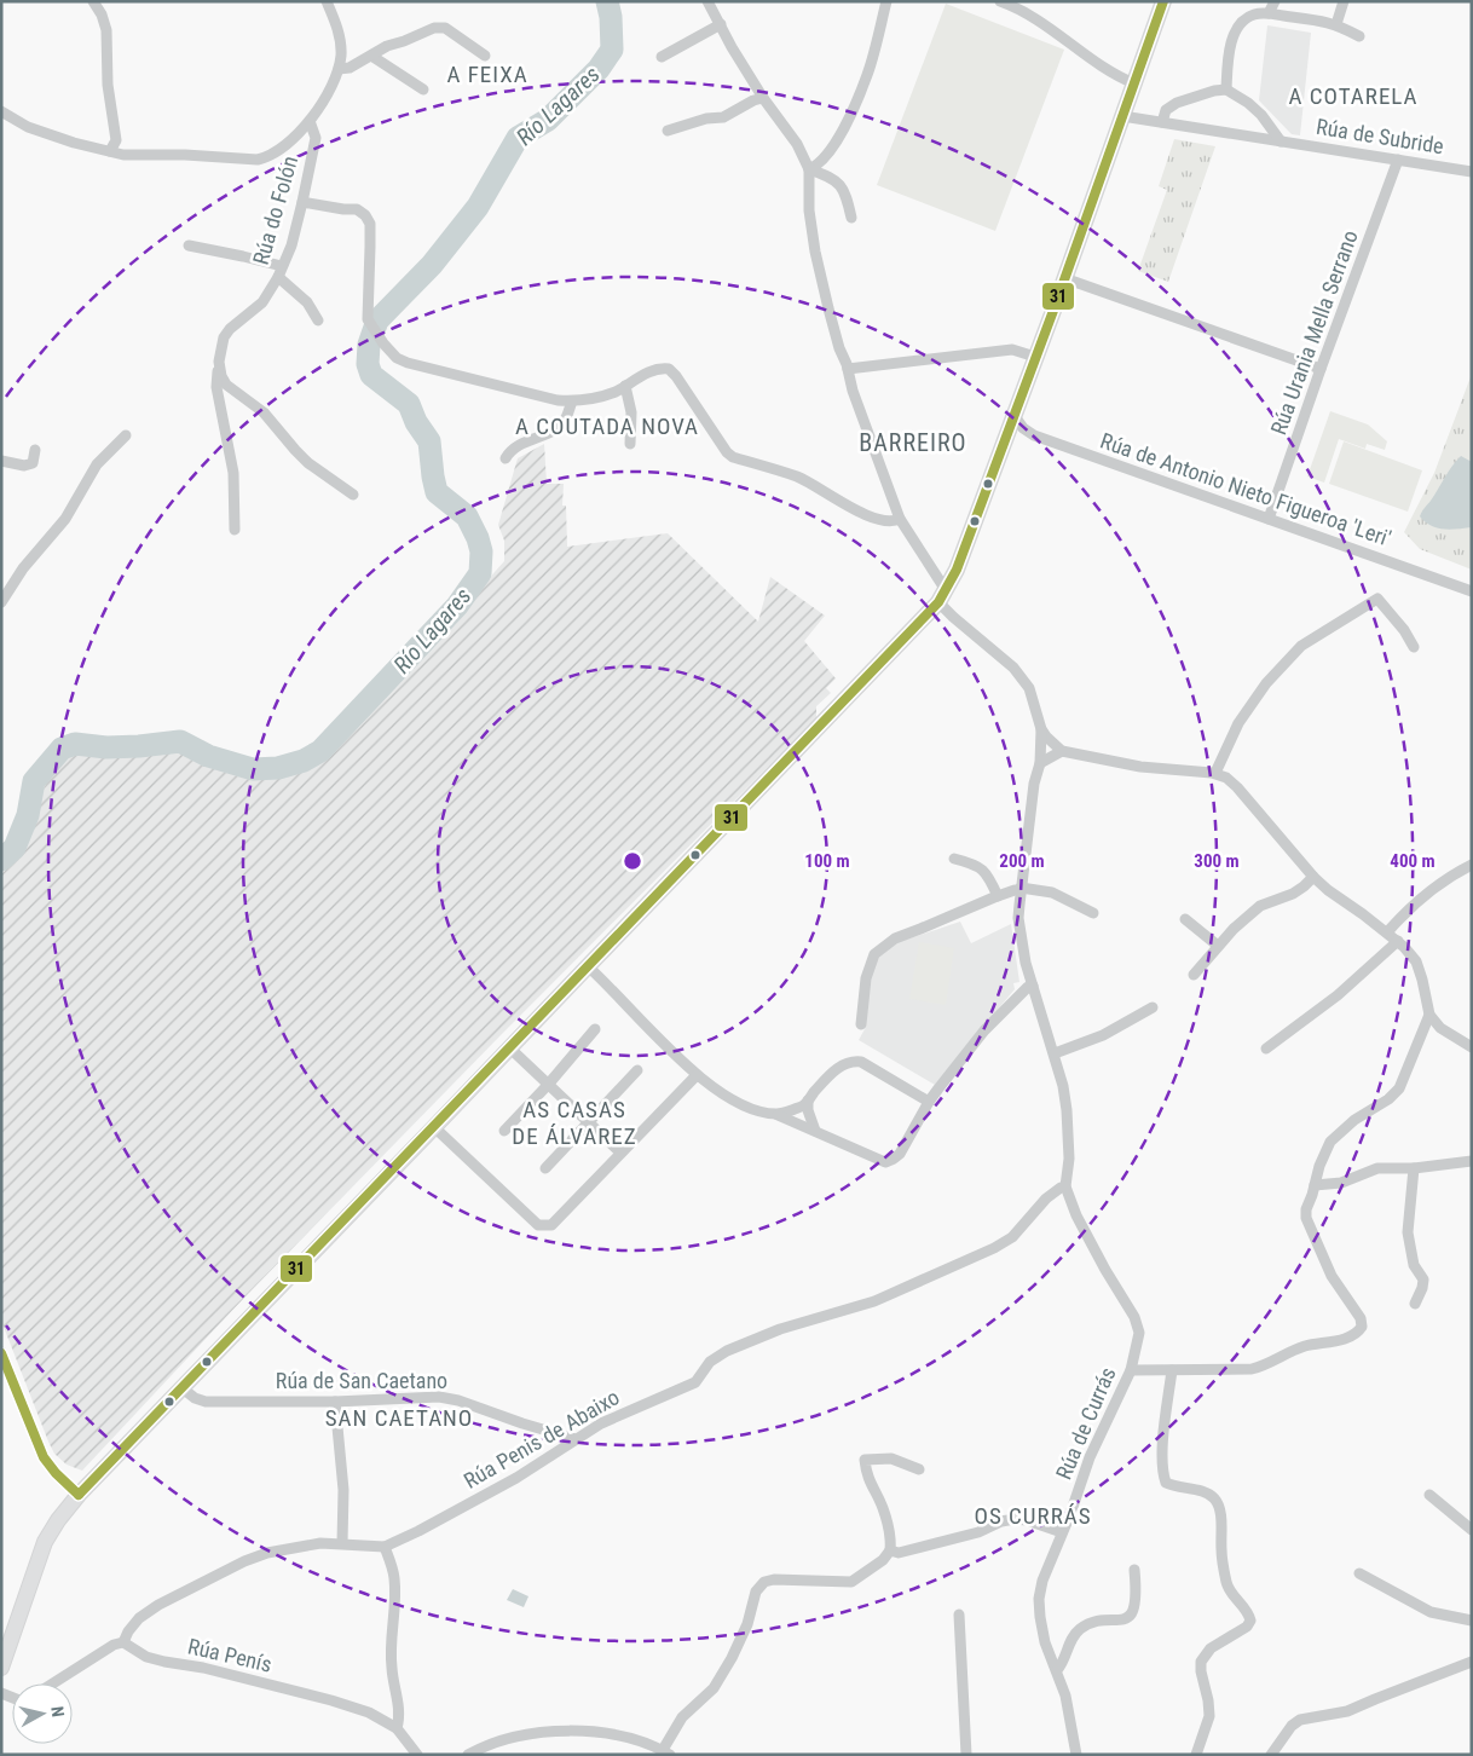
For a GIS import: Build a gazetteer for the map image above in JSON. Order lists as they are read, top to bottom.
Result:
{
  "streets": {
    "street": [
      "Rúa de Subride",
      "Rúa do Folón",
      "Rúa Urania Mella Serrano",
      "Rúa de Antonio Nieto Figueroa 'Leri'",
      "Rúa de San Caetano",
      "Rúa de Currás",
      "Rúa Penis de Abaixo",
      "Rúa Penís"
    ]
  },
  "crossings": [
    ["Rúa de Subride", "Rúa Urania Mella Serrano"],
    ["Rúa Urania Mella Serrano", "Rúa de Antonio Nieto Figueroa 'Leri'"],
    ["Rúa de San Caetano", "Rúa Penis de Abaixo"],
    ["Rúa de Currás", "Rúa Penis de Abaixo"],
    ["Rúa Penis de Abaixo", "Rúa Penís"]
  ],
  "districts": [
    "A FEIXA",
    "A COTARELA",
    "A COUTADA NOVA",
    "BARREIRO",
    "AS CASAS DE ÁLVAREZ",
    "SAN CAETANO",
    "OS CURRÁS"
  ],
  "water": ["Río Lagares"],
  "lines": ["transit line 31"],
  "north": "right",
  "rings": [
    "100 m",
    "200 m",
    "300 m",
    "400 m"
  ]
}
